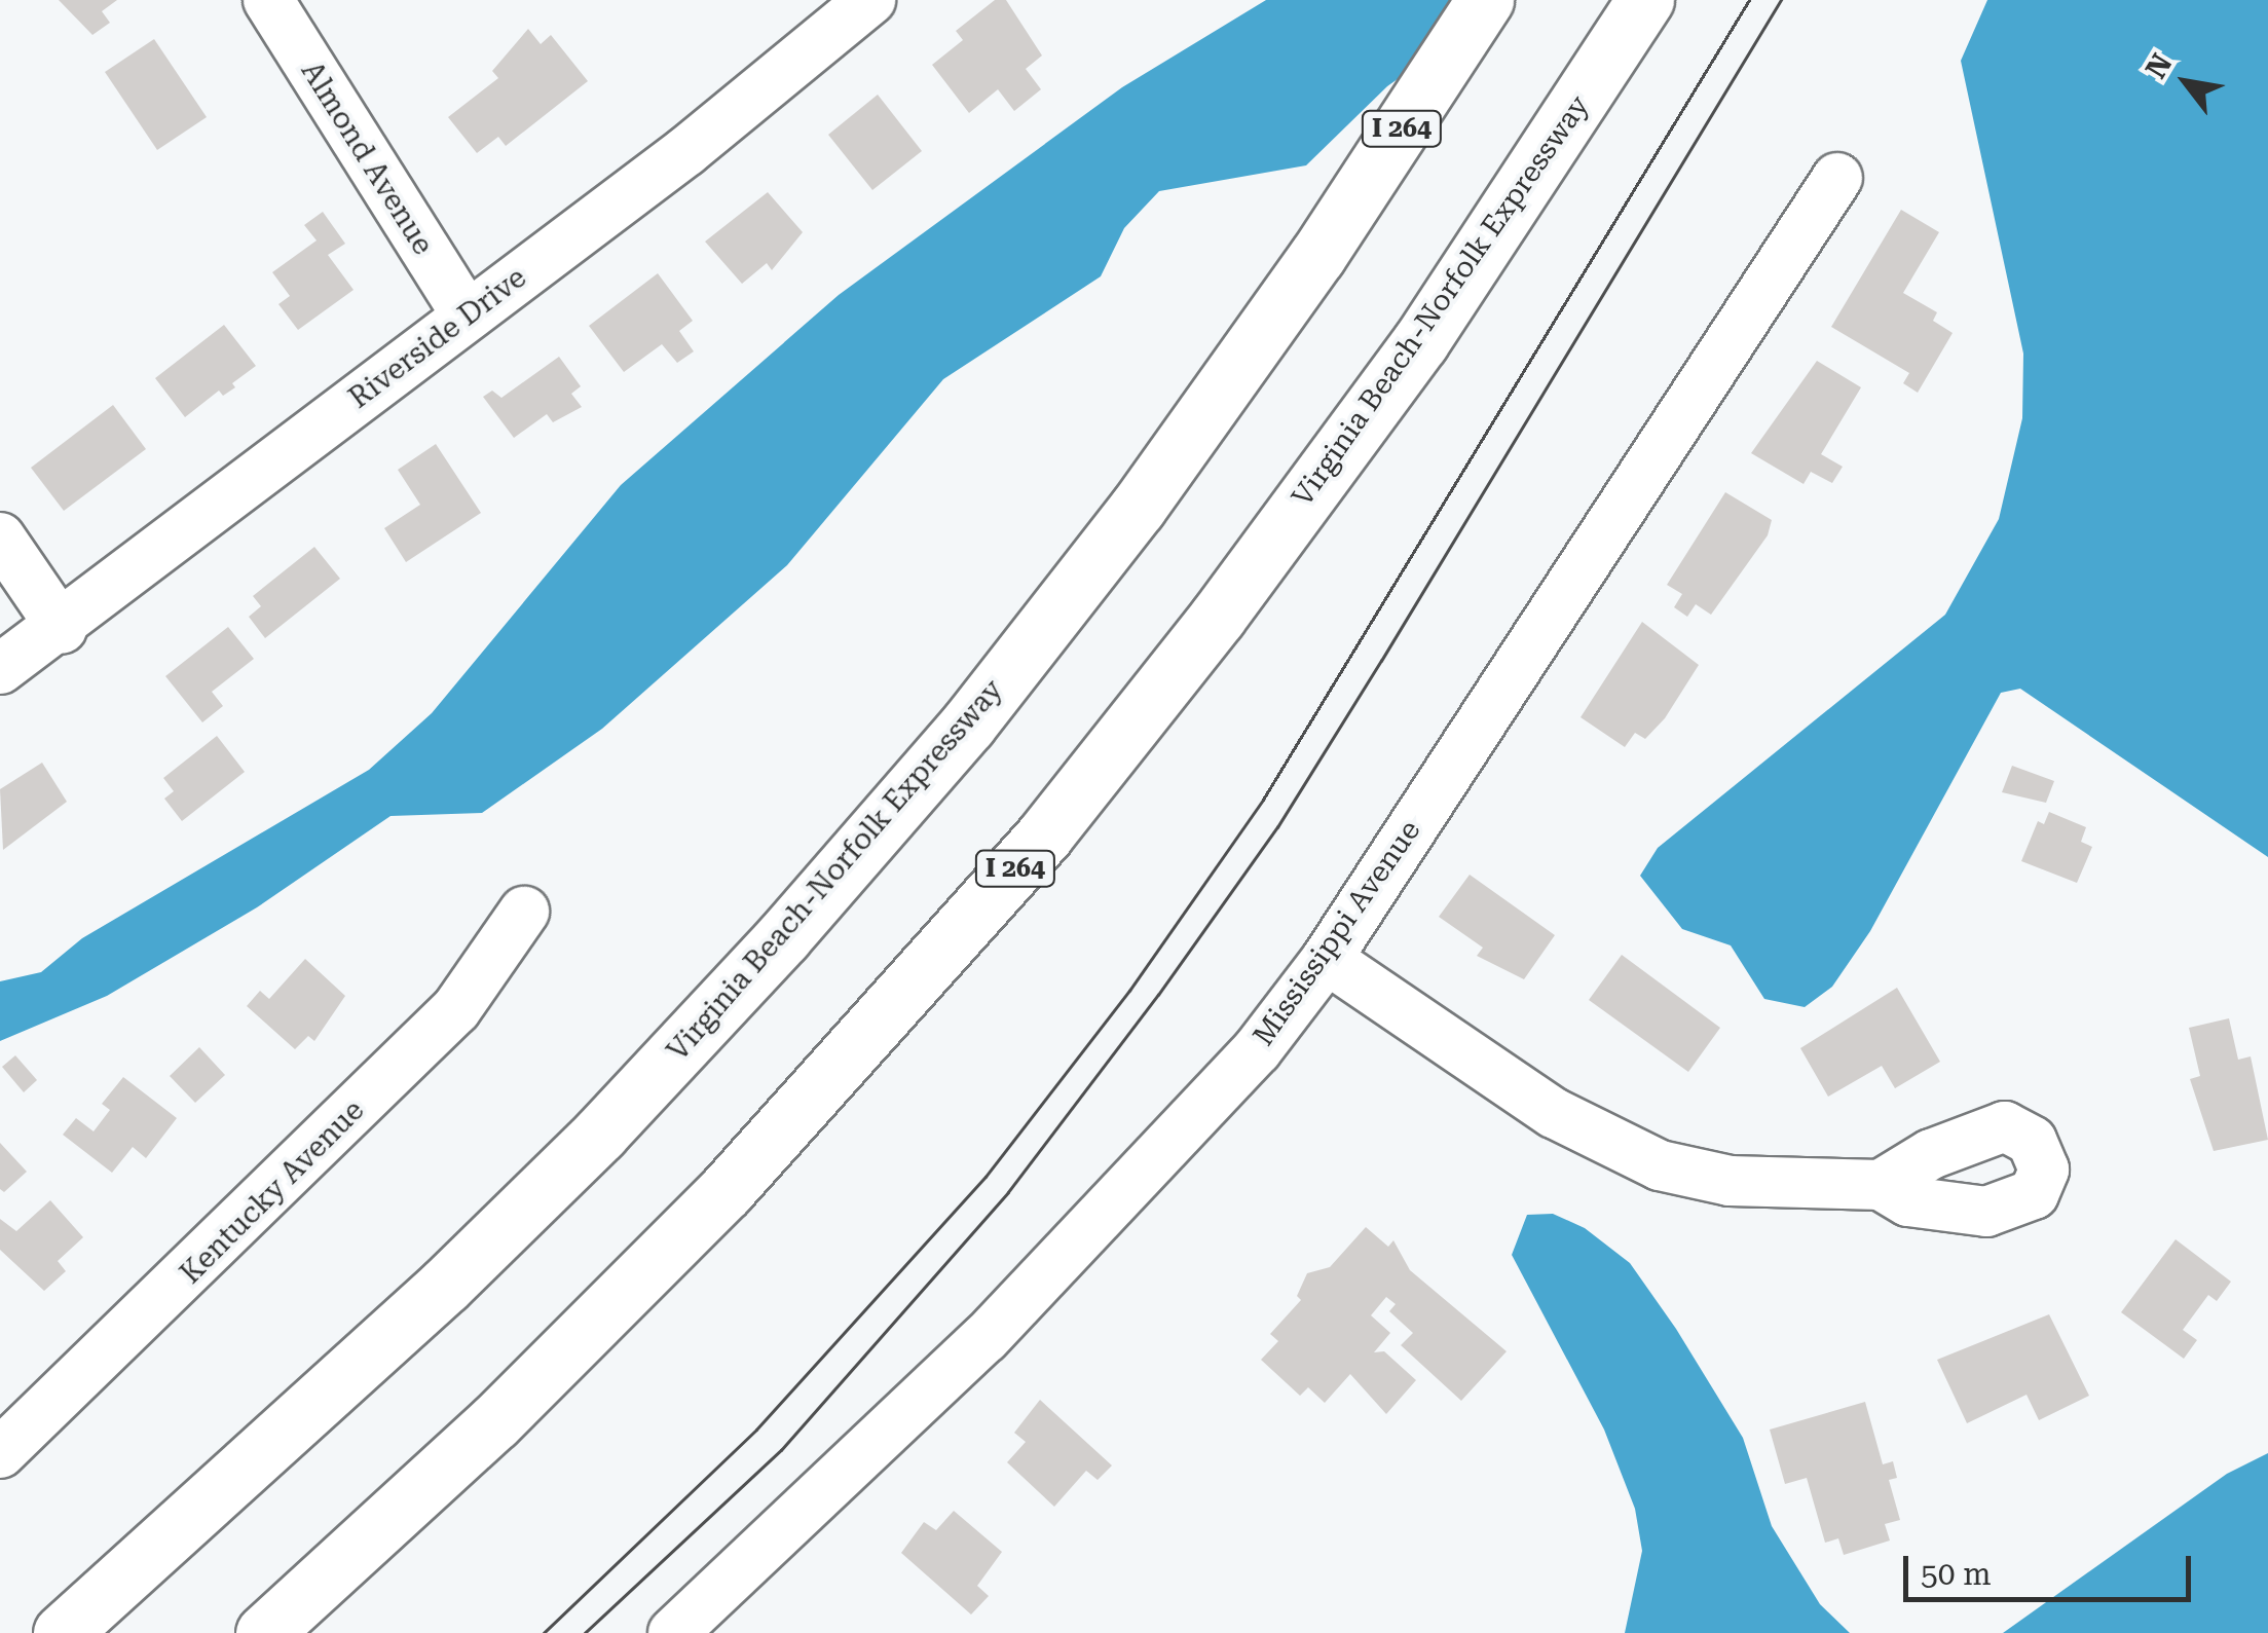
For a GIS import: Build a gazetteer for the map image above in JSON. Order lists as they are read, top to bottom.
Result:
{
  "streets": {
    "highway": ["I 264", "Virginia Beach-Norfolk Expressway"],
    "street": [
      "Almond Avenue",
      "Riverside Drive",
      "Mississippi Avenue",
      "Kentucky Avenue"
    ]
  },
  "crossings": [
    ["Almond Avenue", "Riverside Drive"]
  ],
  "scale_bar": "50 m",
  "north": "top left"
}
